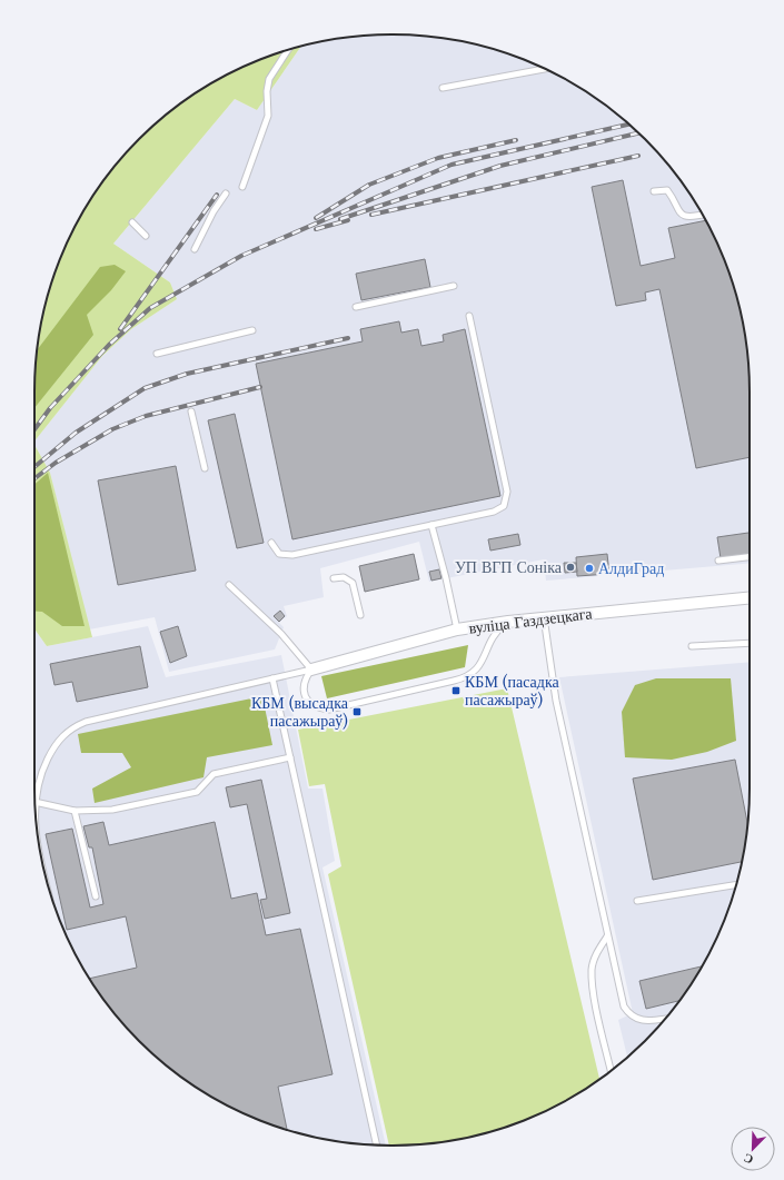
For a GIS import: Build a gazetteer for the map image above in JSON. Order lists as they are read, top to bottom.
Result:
{
  "streets": {
    "street": ["вуліца Газдзецкага"]
  },
  "places": {
    "other": ["УП ВГП Соніка", "АлдиГрад"],
    "transit": ["КБМ (пасадка пасажыраў)", "КБМ (высадка пасажыраў)"]
  },
  "north": "bottom left"
}
